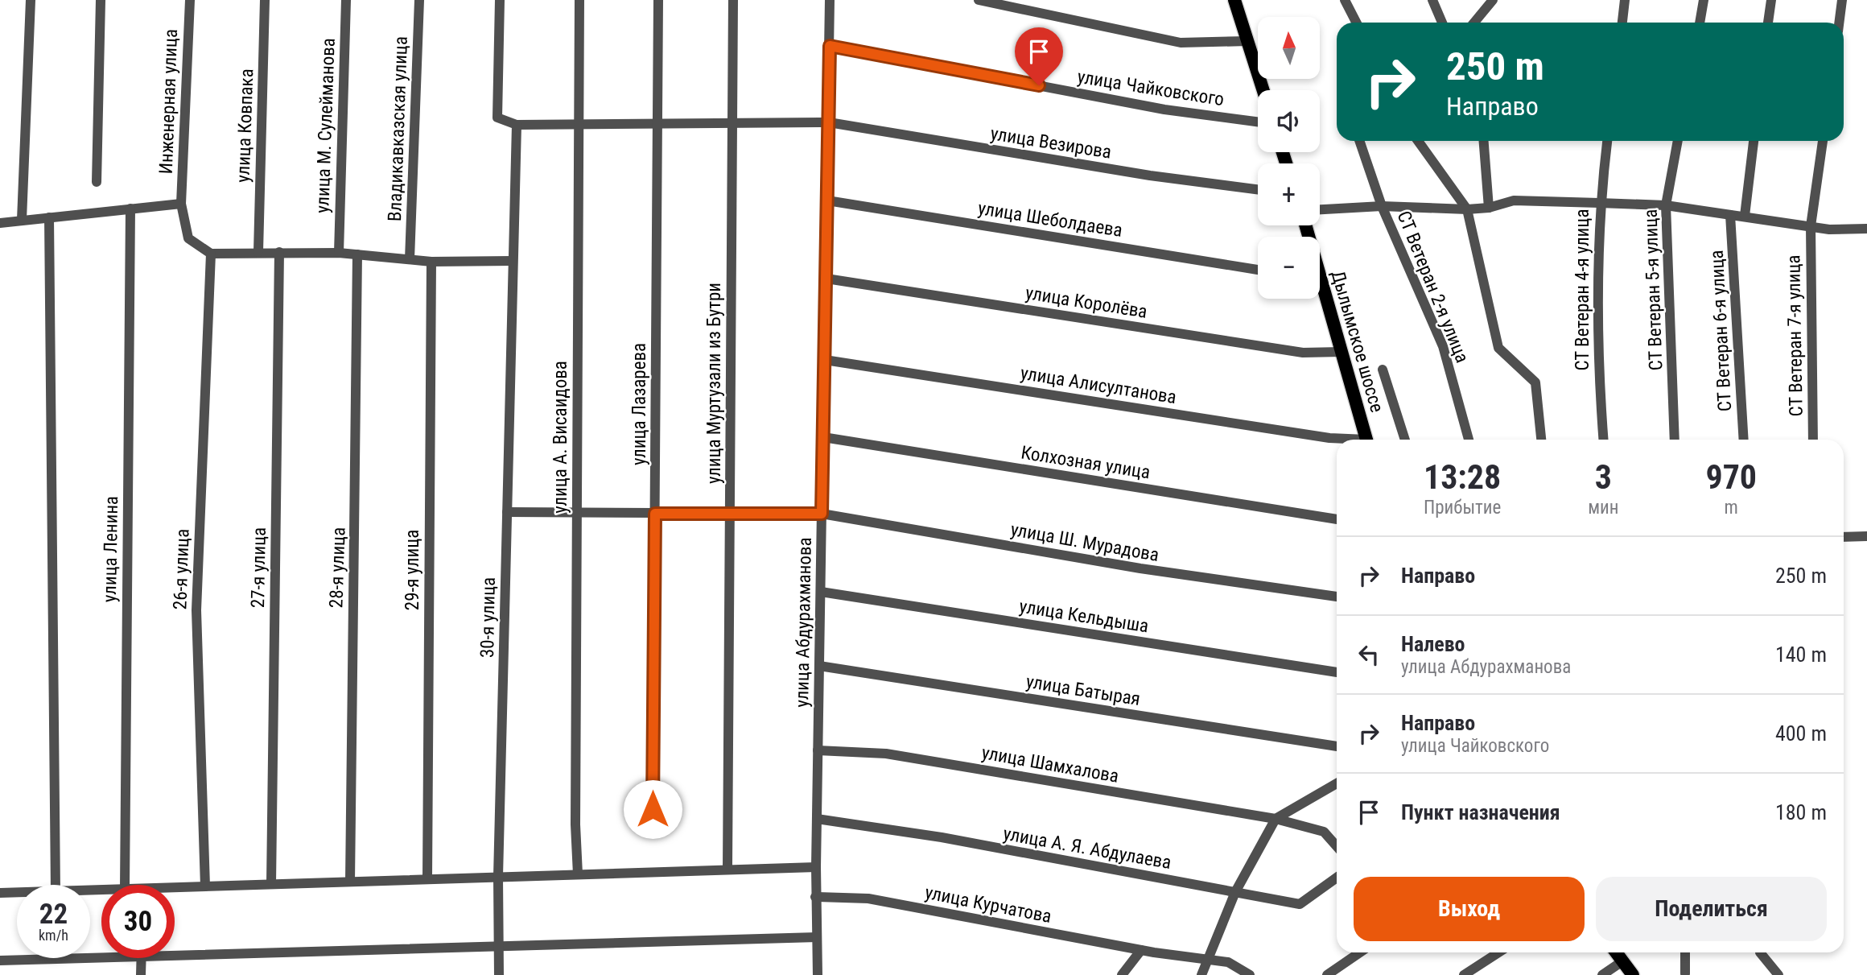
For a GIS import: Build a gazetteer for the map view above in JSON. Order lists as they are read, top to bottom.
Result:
{
  "streets": {
    "main road": ["Дылымское шоссе"],
    "street": [
      "улица Чайковского",
      "Инженерная улица",
      "улица Ковпака",
      "улица М. Сулейманова",
      "Владикавказская улица",
      "улица Везирова",
      "улица Шеболдаева",
      "СТ Ветеран 2-я улица",
      "СТ Ветеран 4-я улица",
      "СТ Ветеран 5-я улица",
      "улица Королёва",
      "СТ Ветеран 6-я улица",
      "СТ Ветеран 7-я улица",
      "улица Муртузали из Бутри",
      "улица Алисултанова",
      "улица Лазарева",
      "улица А. Висаидова",
      "Колхозная улица",
      "улица Ш. Мурадова",
      "улица Ленина",
      "27-я улица",
      "28-я улица",
      "26-я улица",
      "29-я улица",
      "улица Кельдыша",
      "30-я улица",
      "улица Абдурахманова",
      "улица Батырая",
      "улица Шамхалова",
      "улица А. Я. Абдулаева",
      "улица Курчатова"
    ]
  },
  "crossings": [
    ["улица Чайковского", "улица Абдурахманова"],
    ["Инженерная улица", "26-я улица"],
    ["улица Везирова", "улица Муртузали из Бутри"],
    ["улица Везирова", "улица Лазарева"],
    ["улица Везирова", "улица А. Висаидова"],
    ["улица Везирова", "30-я улица"],
    ["улица Везирова", "улица Абдурахманова"],
    ["улица Шеболдаева", "улица Абдурахманова"],
    ["улица Королёва", "Дылымское шоссе"],
    ["улица Королёва", "улица Абдурахманова"],
    ["улица Муртузали из Бутри", "улица Ш. Мурадова"],
    ["улица Алисултанова", "улица Абдурахманова"],
    ["улица Лазарева", "улица Ш. Мурадова"],
    ["улица А. Висаидова", "улица Ш. Мурадова"],
    ["Колхозная улица", "улица Абдурахманова"],
    ["улица Ш. Мурадова", "30-я улица"],
    ["улица Ш. Мурадова", "улица Абдурахманова"],
    ["улица Кельдыша", "улица Абдурахманова"],
    ["улица Абдурахманова", "улица Батырая"],
    ["улица Абдурахманова", "улица Шамхалова"],
    ["улица Абдурахманова", "улица А. Я. Абдулаева"],
    ["улица Абдурахманова", "улица Курчатова"]
  ],
  "north": "top",
  "page": {
    "map_buttons": ["+", "−"],
    "turn": ["250 m", "Направо"],
    "eta": [
      "13:28",
      "Прибытие",
      "3",
      "мин",
      "970",
      "m"
    ],
    "list": [
      {
        "name": "Направо",
        "value": "250 m"
      },
      {
        "name": "Налево",
        "note": "улица Абдурахманова",
        "value": "140 m"
      },
      {
        "name": "Направо",
        "note": "улица Чайковского",
        "value": "400 m"
      },
      {
        "name": "Пункт назначения",
        "value": "180 m"
      }
    ],
    "buttons": ["Выход", "Поделиться"],
    "speed": "22 km/h",
    "limit": "30"
  }
}
